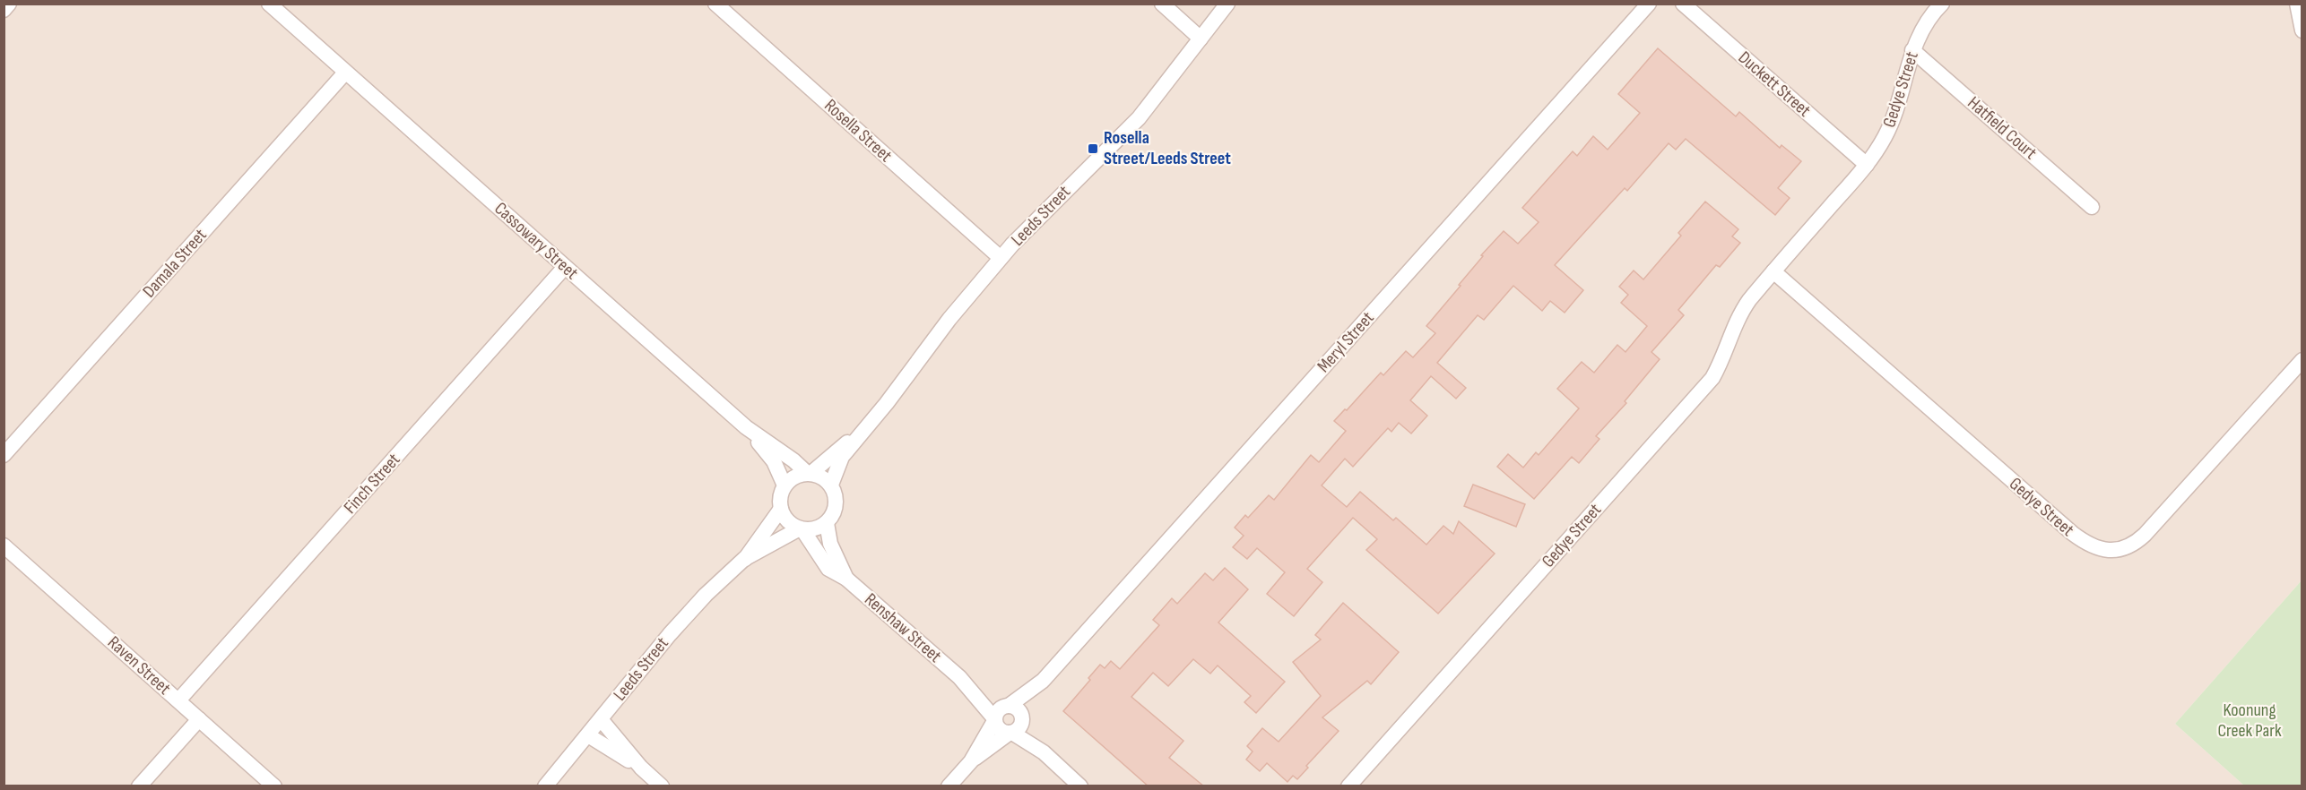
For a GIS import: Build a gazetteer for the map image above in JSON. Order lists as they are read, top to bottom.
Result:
{
  "streets": {
    "street": [
      "Duckett Street",
      "Gedye Street",
      "Hatfield Court",
      "Rosella Street",
      "Leeds Street",
      "Cassowary Street",
      "Damala Street",
      "Meryl Street",
      "Finch Street",
      "Renshaw Street",
      "Raven Street"
    ]
  },
  "crossings": [
    ["Duckett Street", "Gedye Street"],
    ["Gedye Street", "Hatfield Court"],
    ["Rosella Street", "Leeds Street"],
    ["Leeds Street", "Cassowary Street"],
    ["Leeds Street", "Renshaw Street"],
    ["Cassowary Street", "Damala Street"],
    ["Cassowary Street", "Finch Street"],
    ["Cassowary Street", "Renshaw Street"],
    ["Meryl Street", "Renshaw Street"],
    ["Finch Street", "Raven Street"]
  ],
  "parks": ["Koonung Creek Park"],
  "places": {
    "transit": ["Rosella Street/Leeds Street"]
  }
}
